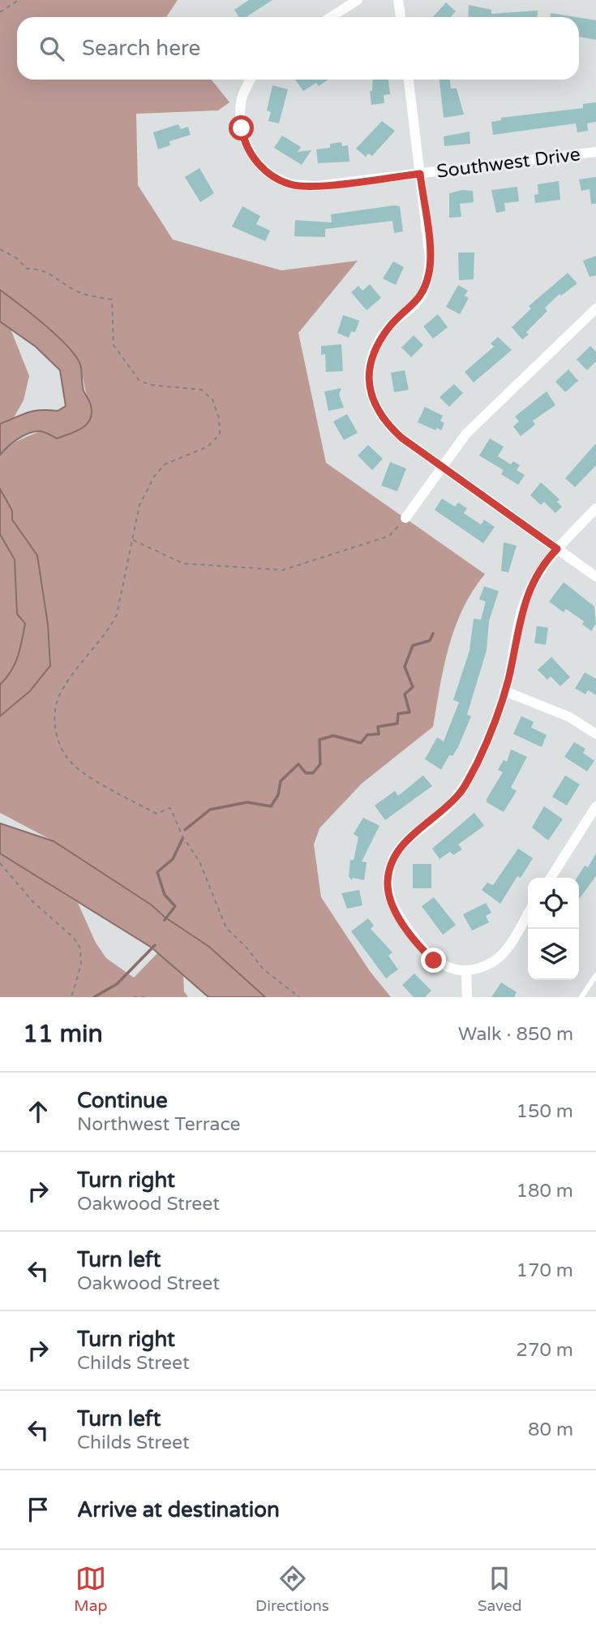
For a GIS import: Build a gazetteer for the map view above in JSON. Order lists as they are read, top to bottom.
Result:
{
  "streets": {
    "street": ["Southwest Drive"]
  },
  "page": {
    "search": "Search here",
    "heading": ["11 min", "Walk · 850 m"],
    "list": [
      ["Continue", "Northwest Terrace", "150 m"],
      ["Turn right", "Oakwood Street", "180 m"],
      ["Turn left", "Oakwood Street", "170 m"],
      ["Turn right", "Childs Street", "270 m"],
      ["Turn left", "Childs Street", "80 m"],
      "Arrive at destination"
    ],
    "nav": ["Map", "Directions", "Saved"]
  }
}
